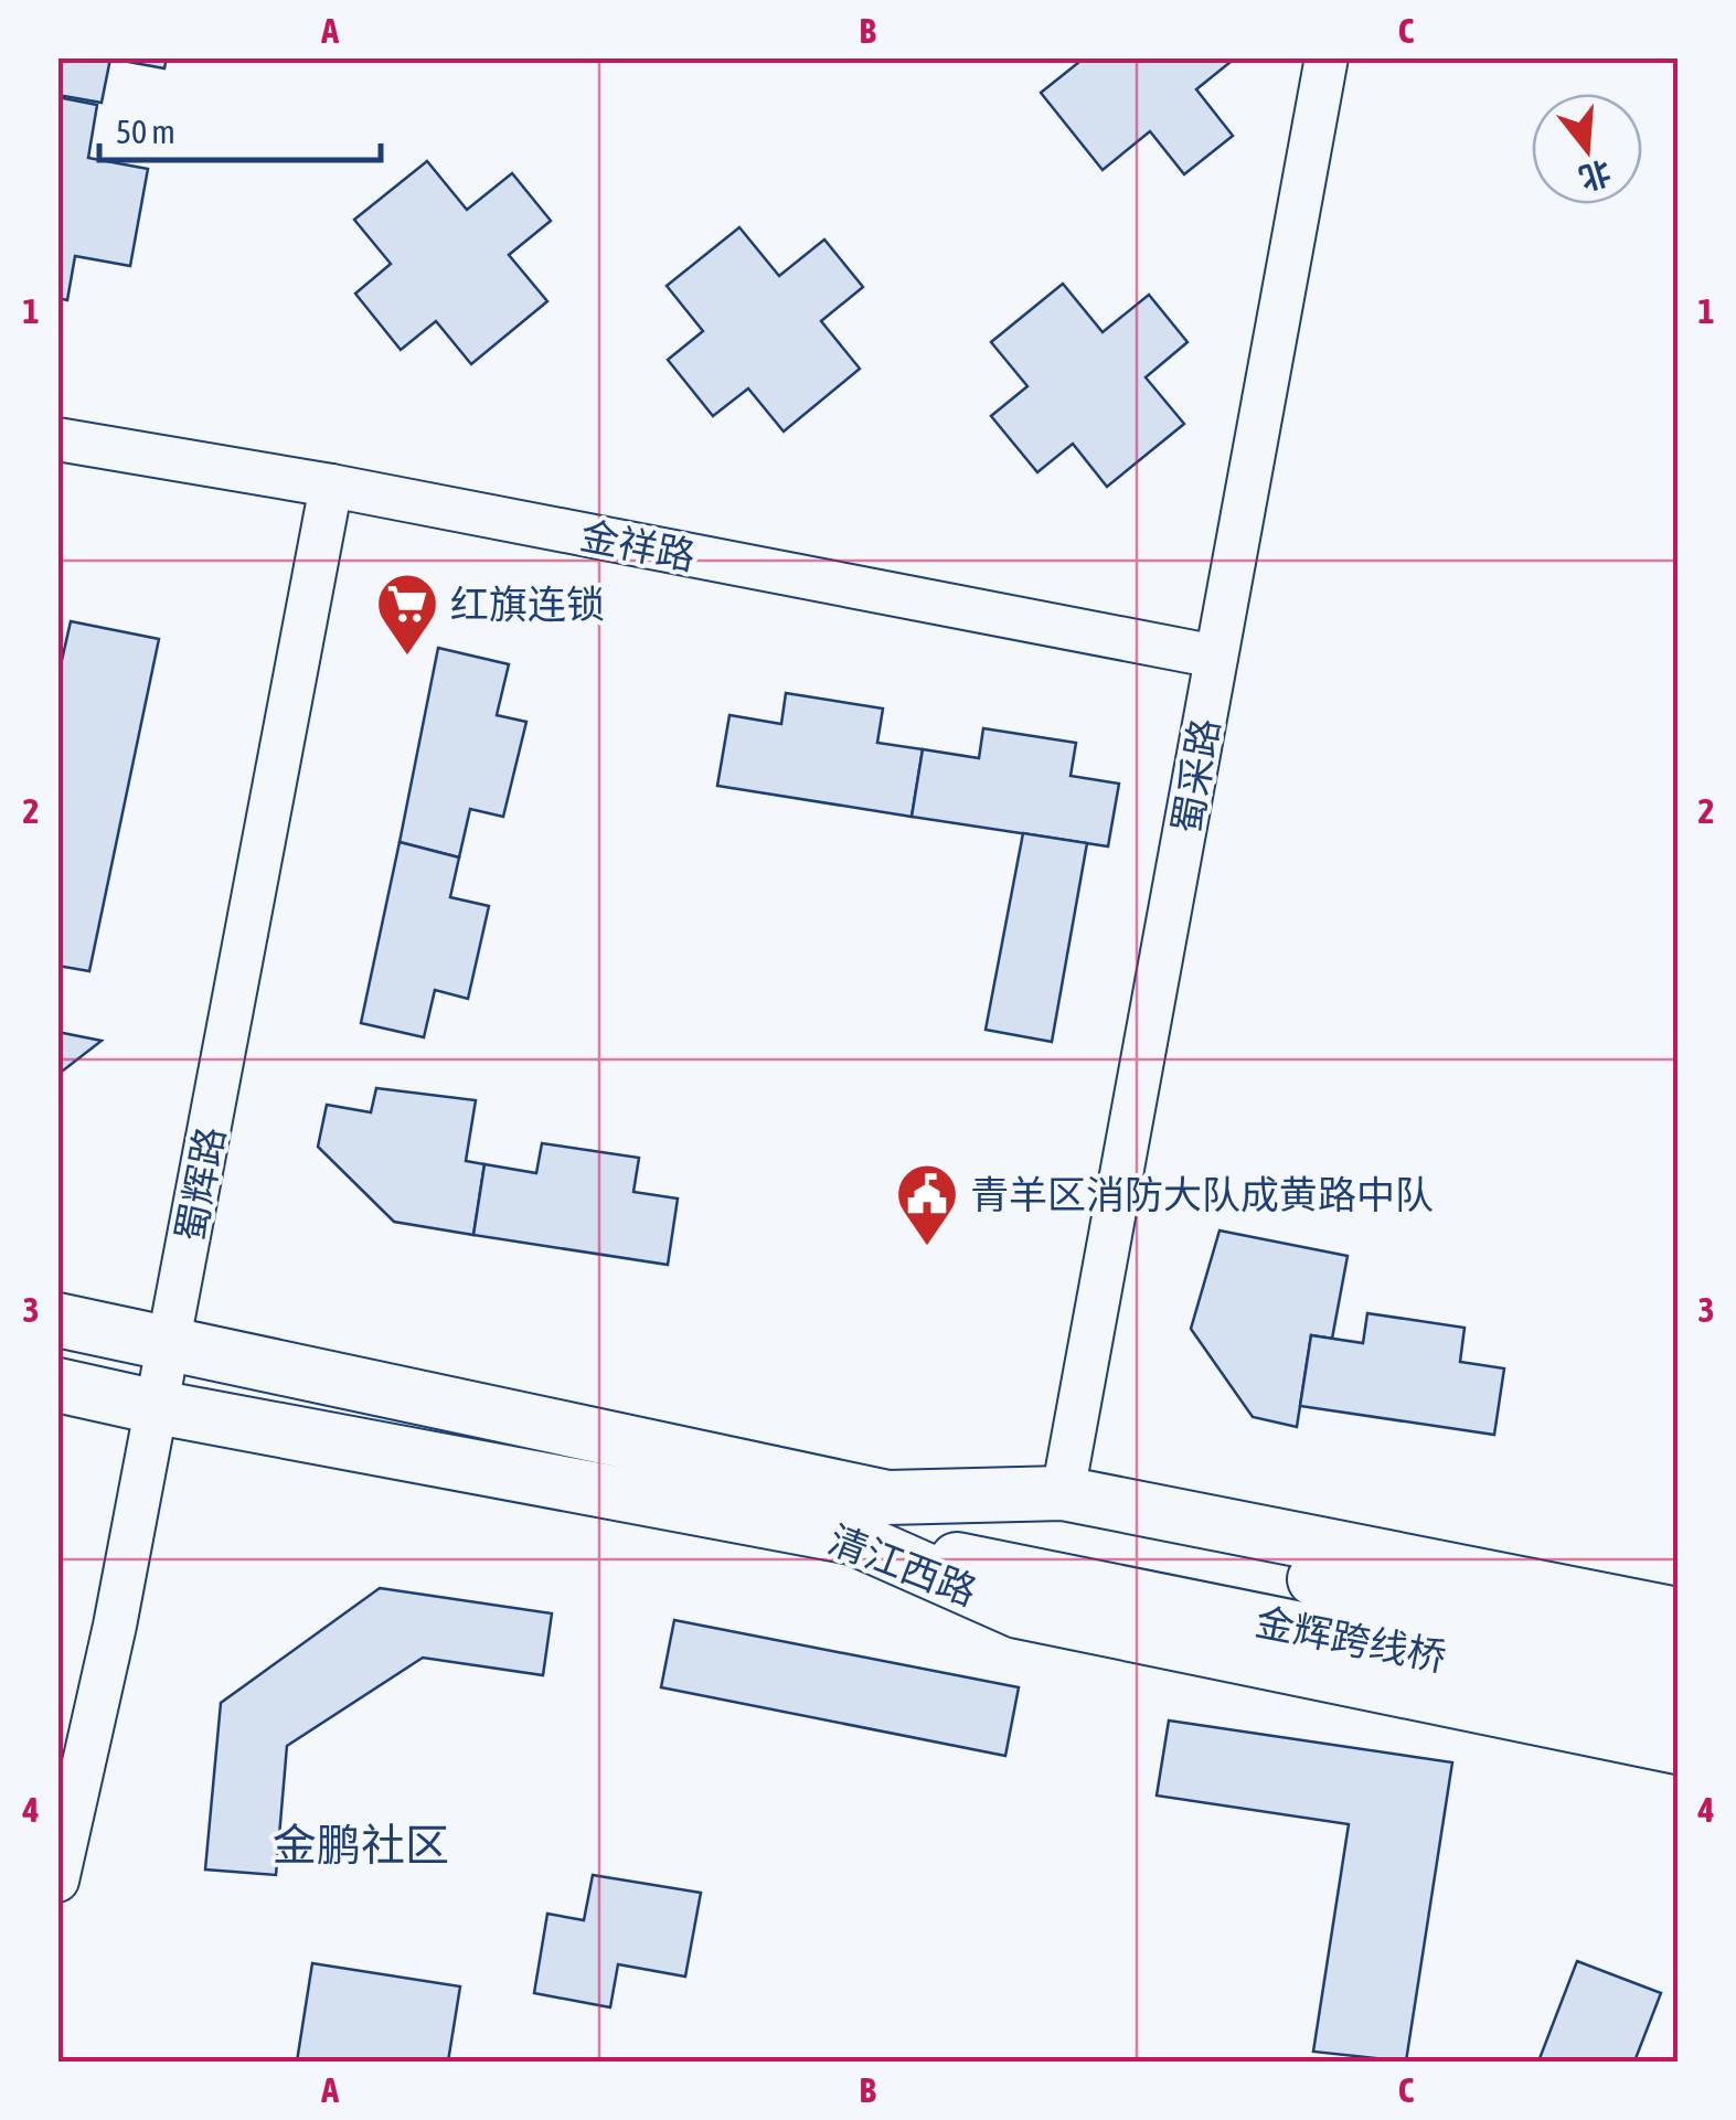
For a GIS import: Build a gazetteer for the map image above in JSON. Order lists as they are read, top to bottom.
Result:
{
  "streets": {
    "main road": ["清江西路", "金辉跨线桥"],
    "street": ["金祥路", "蜀采路", "蜀辉路"]
  },
  "crossings": [
    ["金祥路", "蜀采路"],
    ["金祥路", "蜀辉路"],
    ["蜀采路", "清江西路"],
    ["蜀采路", "金辉跨线桥"],
    ["蜀辉路", "清江西路"],
    ["清江西路", "金辉跨线桥"]
  ],
  "districts": ["金鹏社区"],
  "places": {
    "supermarket": ["红旗连锁"],
    "public building": ["青羊区消防大队成黄路中队"]
  },
  "scale_bar": "50 m",
  "north": "bottom",
  "grid": {
    "columns": ["A", "B", "C"],
    "rows": [
      "1",
      "2",
      "3",
      "4"
    ]
  }
}
